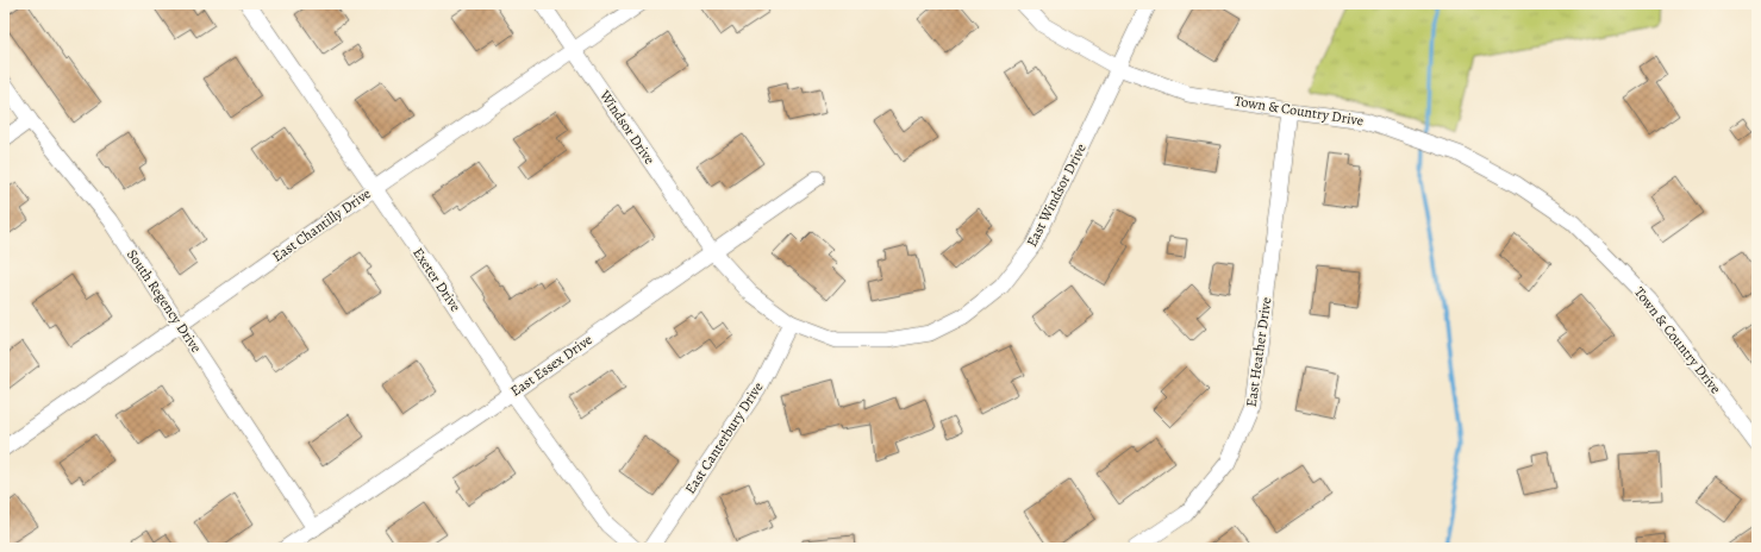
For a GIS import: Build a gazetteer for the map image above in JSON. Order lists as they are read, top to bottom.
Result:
{
  "streets": {
    "street": [
      "Town & Country Drive",
      "Windsor Drive",
      "East Windsor Drive",
      "East Chantilly Drive",
      "Exeter Drive",
      "South Regency Drive",
      "East Heather Drive",
      "East Essex Drive",
      "East Canterbury Drive"
    ]
  },
  "crossings": [
    ["Town & Country Drive", "East Windsor Drive"],
    ["Town & Country Drive", "East Heather Drive"],
    ["Windsor Drive", "East Windsor Drive"],
    ["Windsor Drive", "East Chantilly Drive"],
    ["Windsor Drive", "East Essex Drive"],
    ["East Windsor Drive", "East Essex Drive"],
    ["East Windsor Drive", "East Canterbury Drive"],
    ["East Chantilly Drive", "Exeter Drive"],
    ["East Chantilly Drive", "South Regency Drive"],
    ["Exeter Drive", "East Essex Drive"],
    ["South Regency Drive", "East Essex Drive"]
  ]
}
